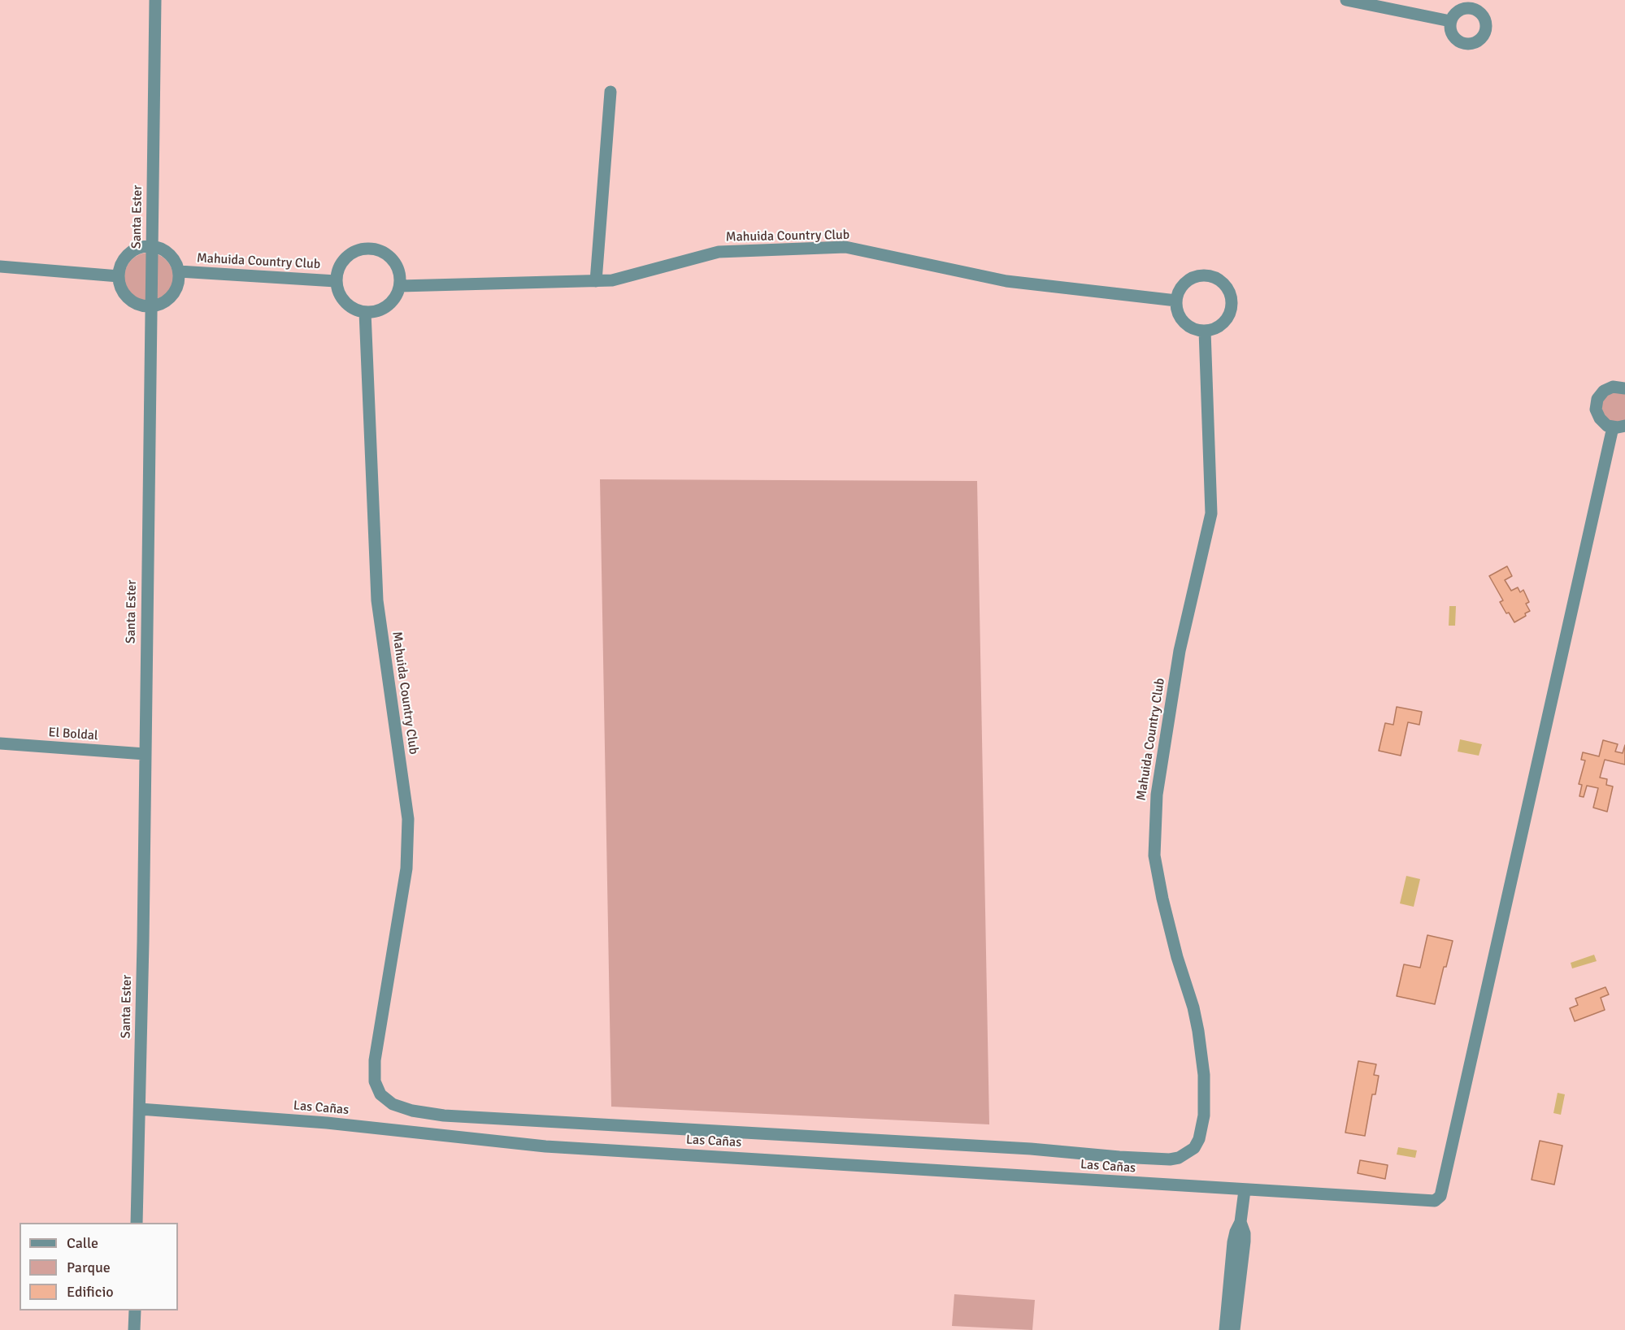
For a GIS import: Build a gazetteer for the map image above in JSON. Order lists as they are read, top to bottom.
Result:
{
  "streets": {
    "street": [
      "Santa Ester",
      "Mahuida Country Club",
      "El Boldal",
      "Las Cañas"
    ]
  },
  "crossings": [
    ["Santa Ester", "El Boldal"],
    ["Santa Ester", "Las Cañas"]
  ],
  "legend": ["Calle", "Parque", "Edificio"]
}
